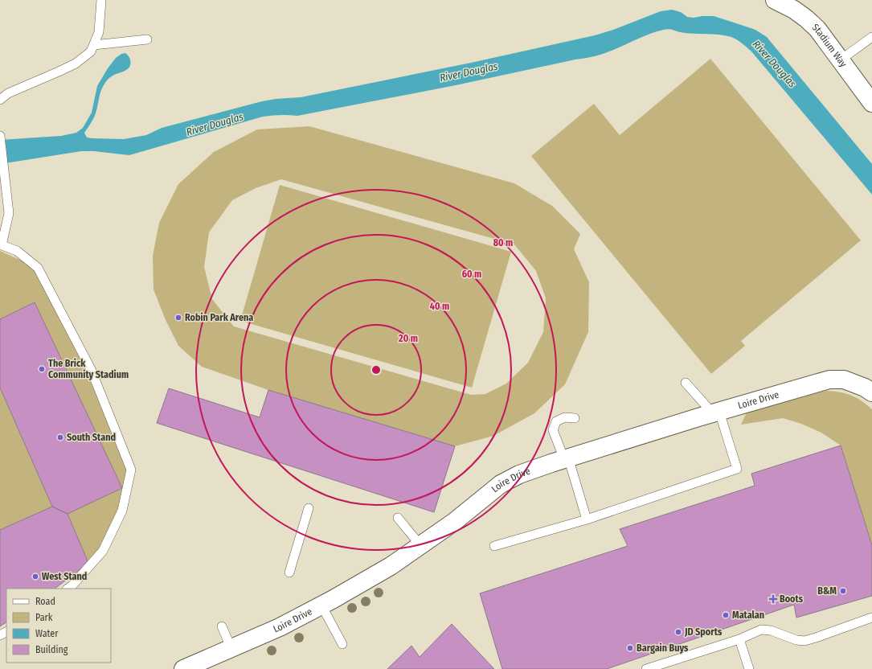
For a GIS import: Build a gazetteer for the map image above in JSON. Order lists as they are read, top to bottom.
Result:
{
  "streets": {
    "street": ["Stadium Way", "Loire Drive"]
  },
  "water": ["River Douglas"],
  "places": {
    "other": [
      "Robin Park Arena",
      "The Brick Community Stadium",
      "South Stand",
      "West Stand",
      "B&M",
      "Matalan",
      "JD Sports",
      "Bargain Buys"
    ],
    "health": ["Boots"]
  },
  "legend": [
    "Road",
    "Park",
    "Water",
    "Building"
  ],
  "rings": [
    "80 m",
    "60 m",
    "40 m",
    "20 m"
  ]
}
